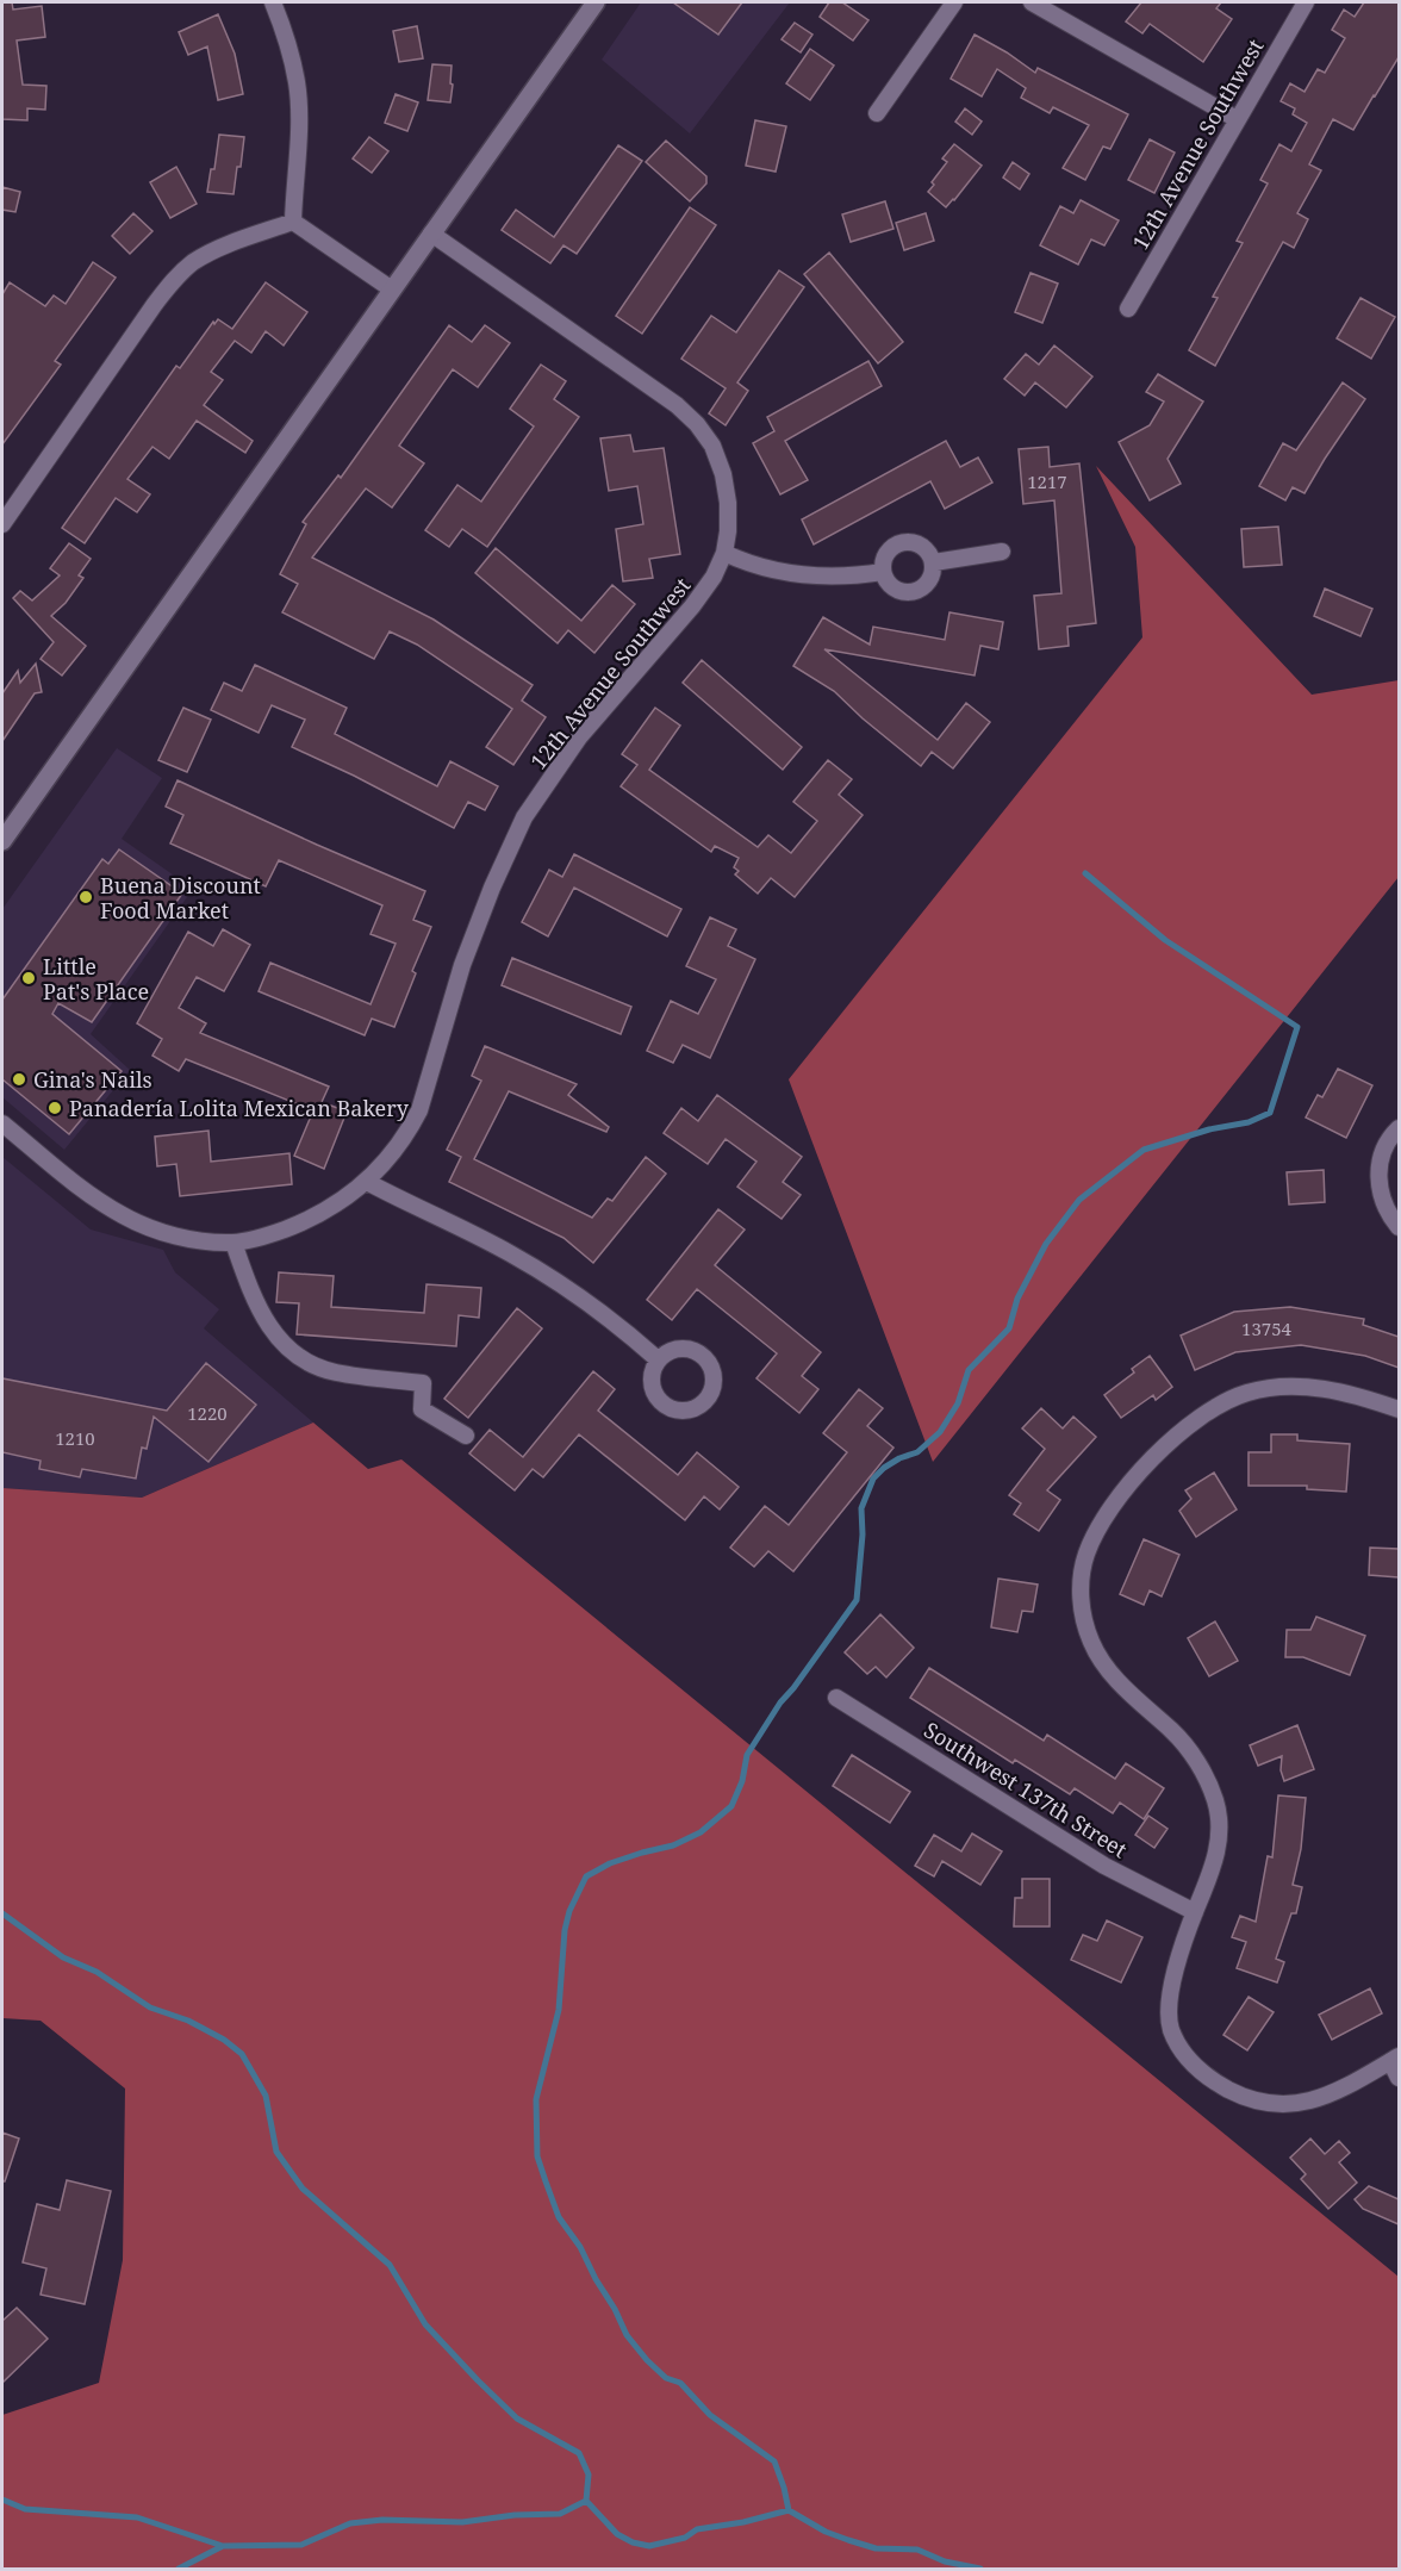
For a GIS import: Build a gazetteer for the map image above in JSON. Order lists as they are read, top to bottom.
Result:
{
  "streets": {
    "street": ["12th Avenue Southwest", "Southwest 137th Street"]
  },
  "places": [
    "Buena Discount Food Market",
    "Little Pat's Place",
    "Gina's Nails",
    "Panadería Lolita Mexican Bakery"
  ],
  "house_numbers": [
    "1217",
    "13754",
    "1220",
    "1210"
  ]
}
